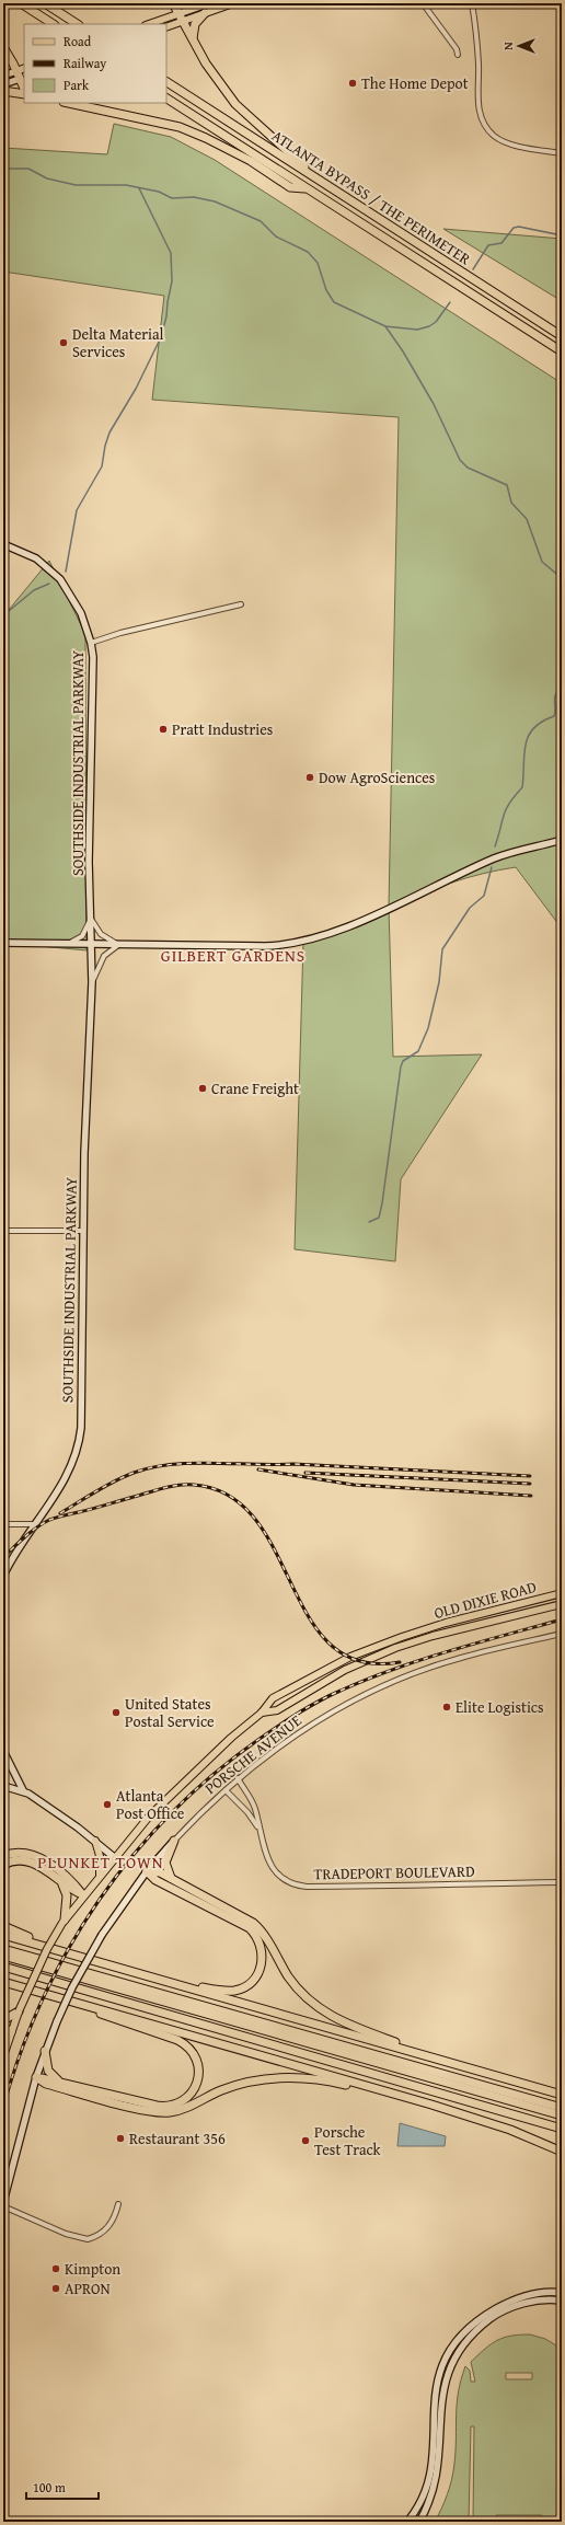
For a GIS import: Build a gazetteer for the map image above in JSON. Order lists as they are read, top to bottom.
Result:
{
  "streets": {
    "highway": ["ATLANTA BYPASS / THE PERIMETER"],
    "main road": ["OLD DIXIE ROAD"],
    "street": ["SOUTHSIDE INDUSTRIAL PARKWAY", "PORSCHE AVENUE", "TRADEPORT BOULEVARD"]
  },
  "crossings": [
    ["PORSCHE AVENUE", "TRADEPORT BOULEVARD"]
  ],
  "districts": ["GILBERT GARDENS", "PLUNKET TOWN"],
  "places": [
    "The Home Depot",
    "Delta Material Services",
    "Pratt Industries",
    "Dow AgroSciences",
    "Crane Freight",
    "Elite Logistics",
    "United States Postal Service",
    "Atlanta Post Office",
    "Restaurant 356",
    "Porsche Test Track",
    "Kimpton",
    "APRON"
  ],
  "legend": ["Road", "Railway", "Park"],
  "scale_bar": "100 m",
  "north": "left"
}
